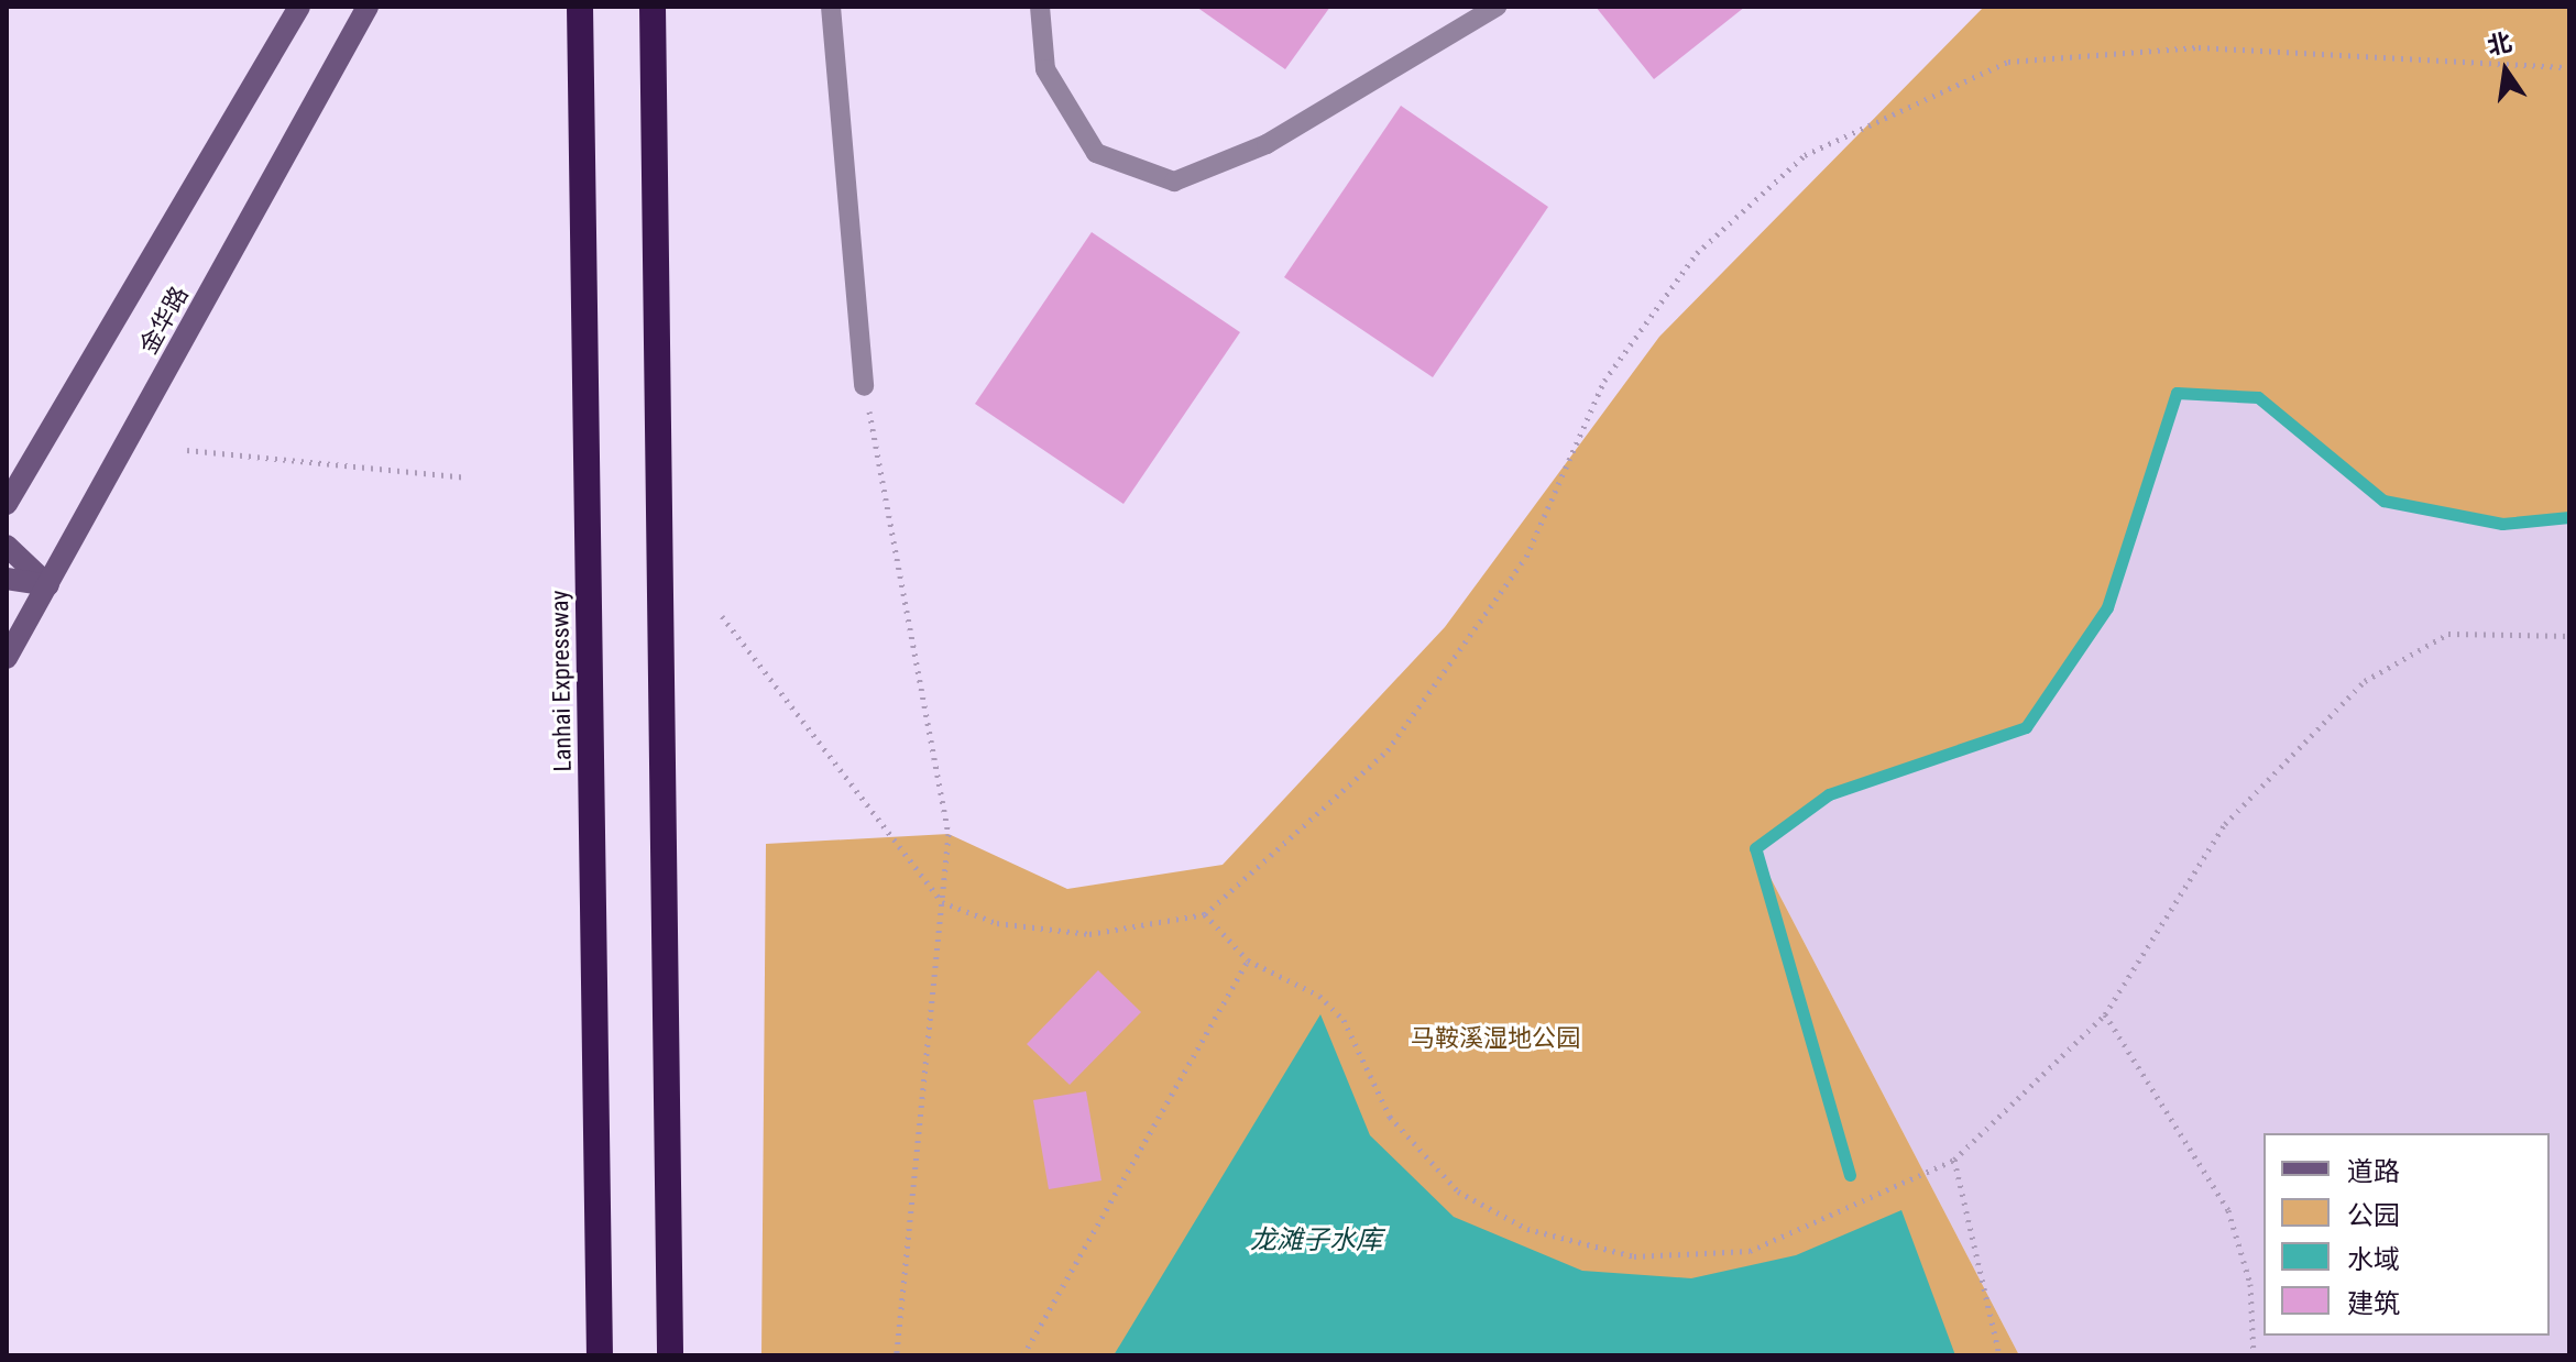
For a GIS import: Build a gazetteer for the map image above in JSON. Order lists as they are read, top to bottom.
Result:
{
  "streets": {
    "highway": ["Lanhai Expressway"],
    "main road": ["金华路"]
  },
  "water": ["龙滩子水库"],
  "parks": ["马鞍溪湿地公园"],
  "legend": [
    "道路",
    "公园",
    "水域",
    "建筑"
  ],
  "north": "top"
}
